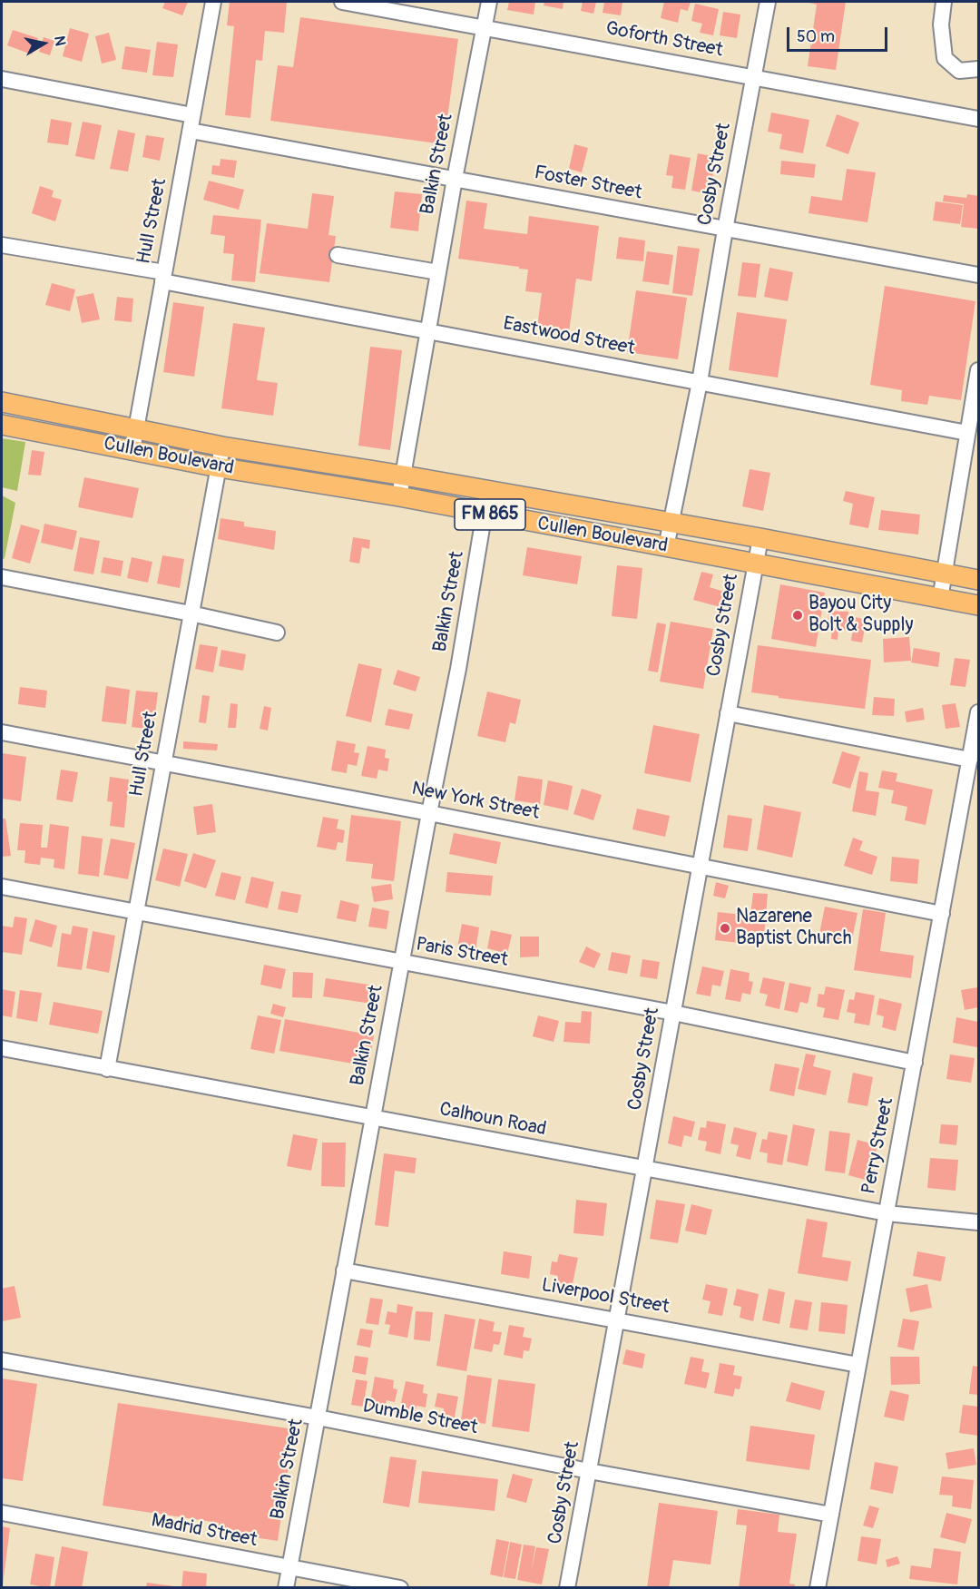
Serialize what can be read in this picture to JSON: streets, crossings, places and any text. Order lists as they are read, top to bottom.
{
  "streets": {
    "main road": ["Cullen Boulevard", "FM 865"],
    "street": [
      "Goforth Street",
      "Balkin Street",
      "Cosby Street",
      "Foster Street",
      "Hull Street",
      "Eastwood Street",
      "New York Street",
      "Paris Street",
      "Calhoun Road",
      "Perry Street",
      "Liverpool Street",
      "Dumble Street",
      "Madrid Street"
    ]
  },
  "crossings": [
    ["Goforth Street", "Balkin Street"],
    ["Goforth Street", "Cosby Street"],
    ["Balkin Street", "Foster Street"],
    ["Balkin Street", "Eastwood Street"],
    ["Balkin Street", "Cullen Boulevard"],
    ["Balkin Street", "New York Street"],
    ["Balkin Street", "Paris Street"],
    ["Balkin Street", "Calhoun Road"],
    ["Balkin Street", "Liverpool Street"],
    ["Balkin Street", "Dumble Street"],
    ["Balkin Street", "Madrid Street"],
    ["Cosby Street", "Foster Street"],
    ["Cosby Street", "Eastwood Street"],
    ["Cosby Street", "Cullen Boulevard"],
    ["Cosby Street", "New York Street"],
    ["Cosby Street", "Paris Street"],
    ["Cosby Street", "Calhoun Road"],
    ["Cosby Street", "Liverpool Street"],
    ["Cosby Street", "Dumble Street"],
    ["Foster Street", "Hull Street"],
    ["Hull Street", "Eastwood Street"],
    ["Hull Street", "Cullen Boulevard"],
    ["Hull Street", "New York Street"],
    ["Hull Street", "Paris Street"],
    ["Hull Street", "Calhoun Road"],
    ["New York Street", "Perry Street"],
    ["Paris Street", "Perry Street"],
    ["Calhoun Road", "Perry Street"],
    ["Perry Street", "Liverpool Street"],
    ["Perry Street", "Dumble Street"]
  ],
  "places": ["Bayou City Bolt & Supply", "Nazarene Baptist Church"],
  "scale_bar": "50 m",
  "north": "right"
}
